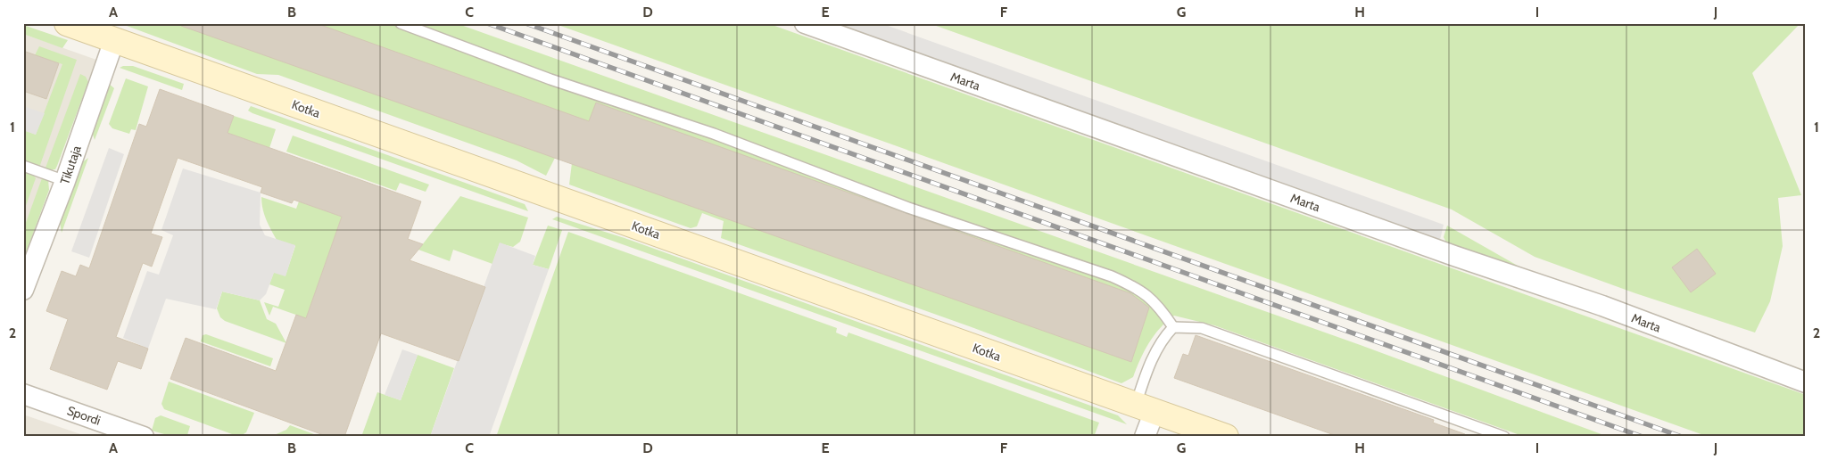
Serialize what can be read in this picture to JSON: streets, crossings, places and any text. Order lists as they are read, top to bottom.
{
  "streets": {
    "street": [
      "Marta",
      "Kotka",
      "Tikutaja",
      "Spordi"
    ]
  },
  "crossings": [
    ["Kotka", "Tikutaja"]
  ],
  "grid": {
    "columns": [
      "A",
      "B",
      "C",
      "D",
      "E",
      "F",
      "G",
      "H",
      "I",
      "J"
    ],
    "rows": ["1", "2"]
  }
}
